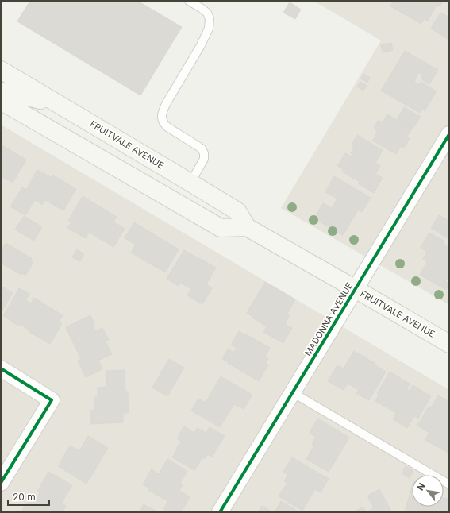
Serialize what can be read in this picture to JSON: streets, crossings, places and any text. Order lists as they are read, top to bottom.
{
  "streets": {
    "main road": ["FRUITVALE AVENUE"],
    "street": ["MADONNA AVENUE"]
  },
  "crossings": [
    ["FRUITVALE AVENUE", "MADONNA AVENUE"]
  ],
  "scale_bar": "20 m",
  "north": "top left"
}
